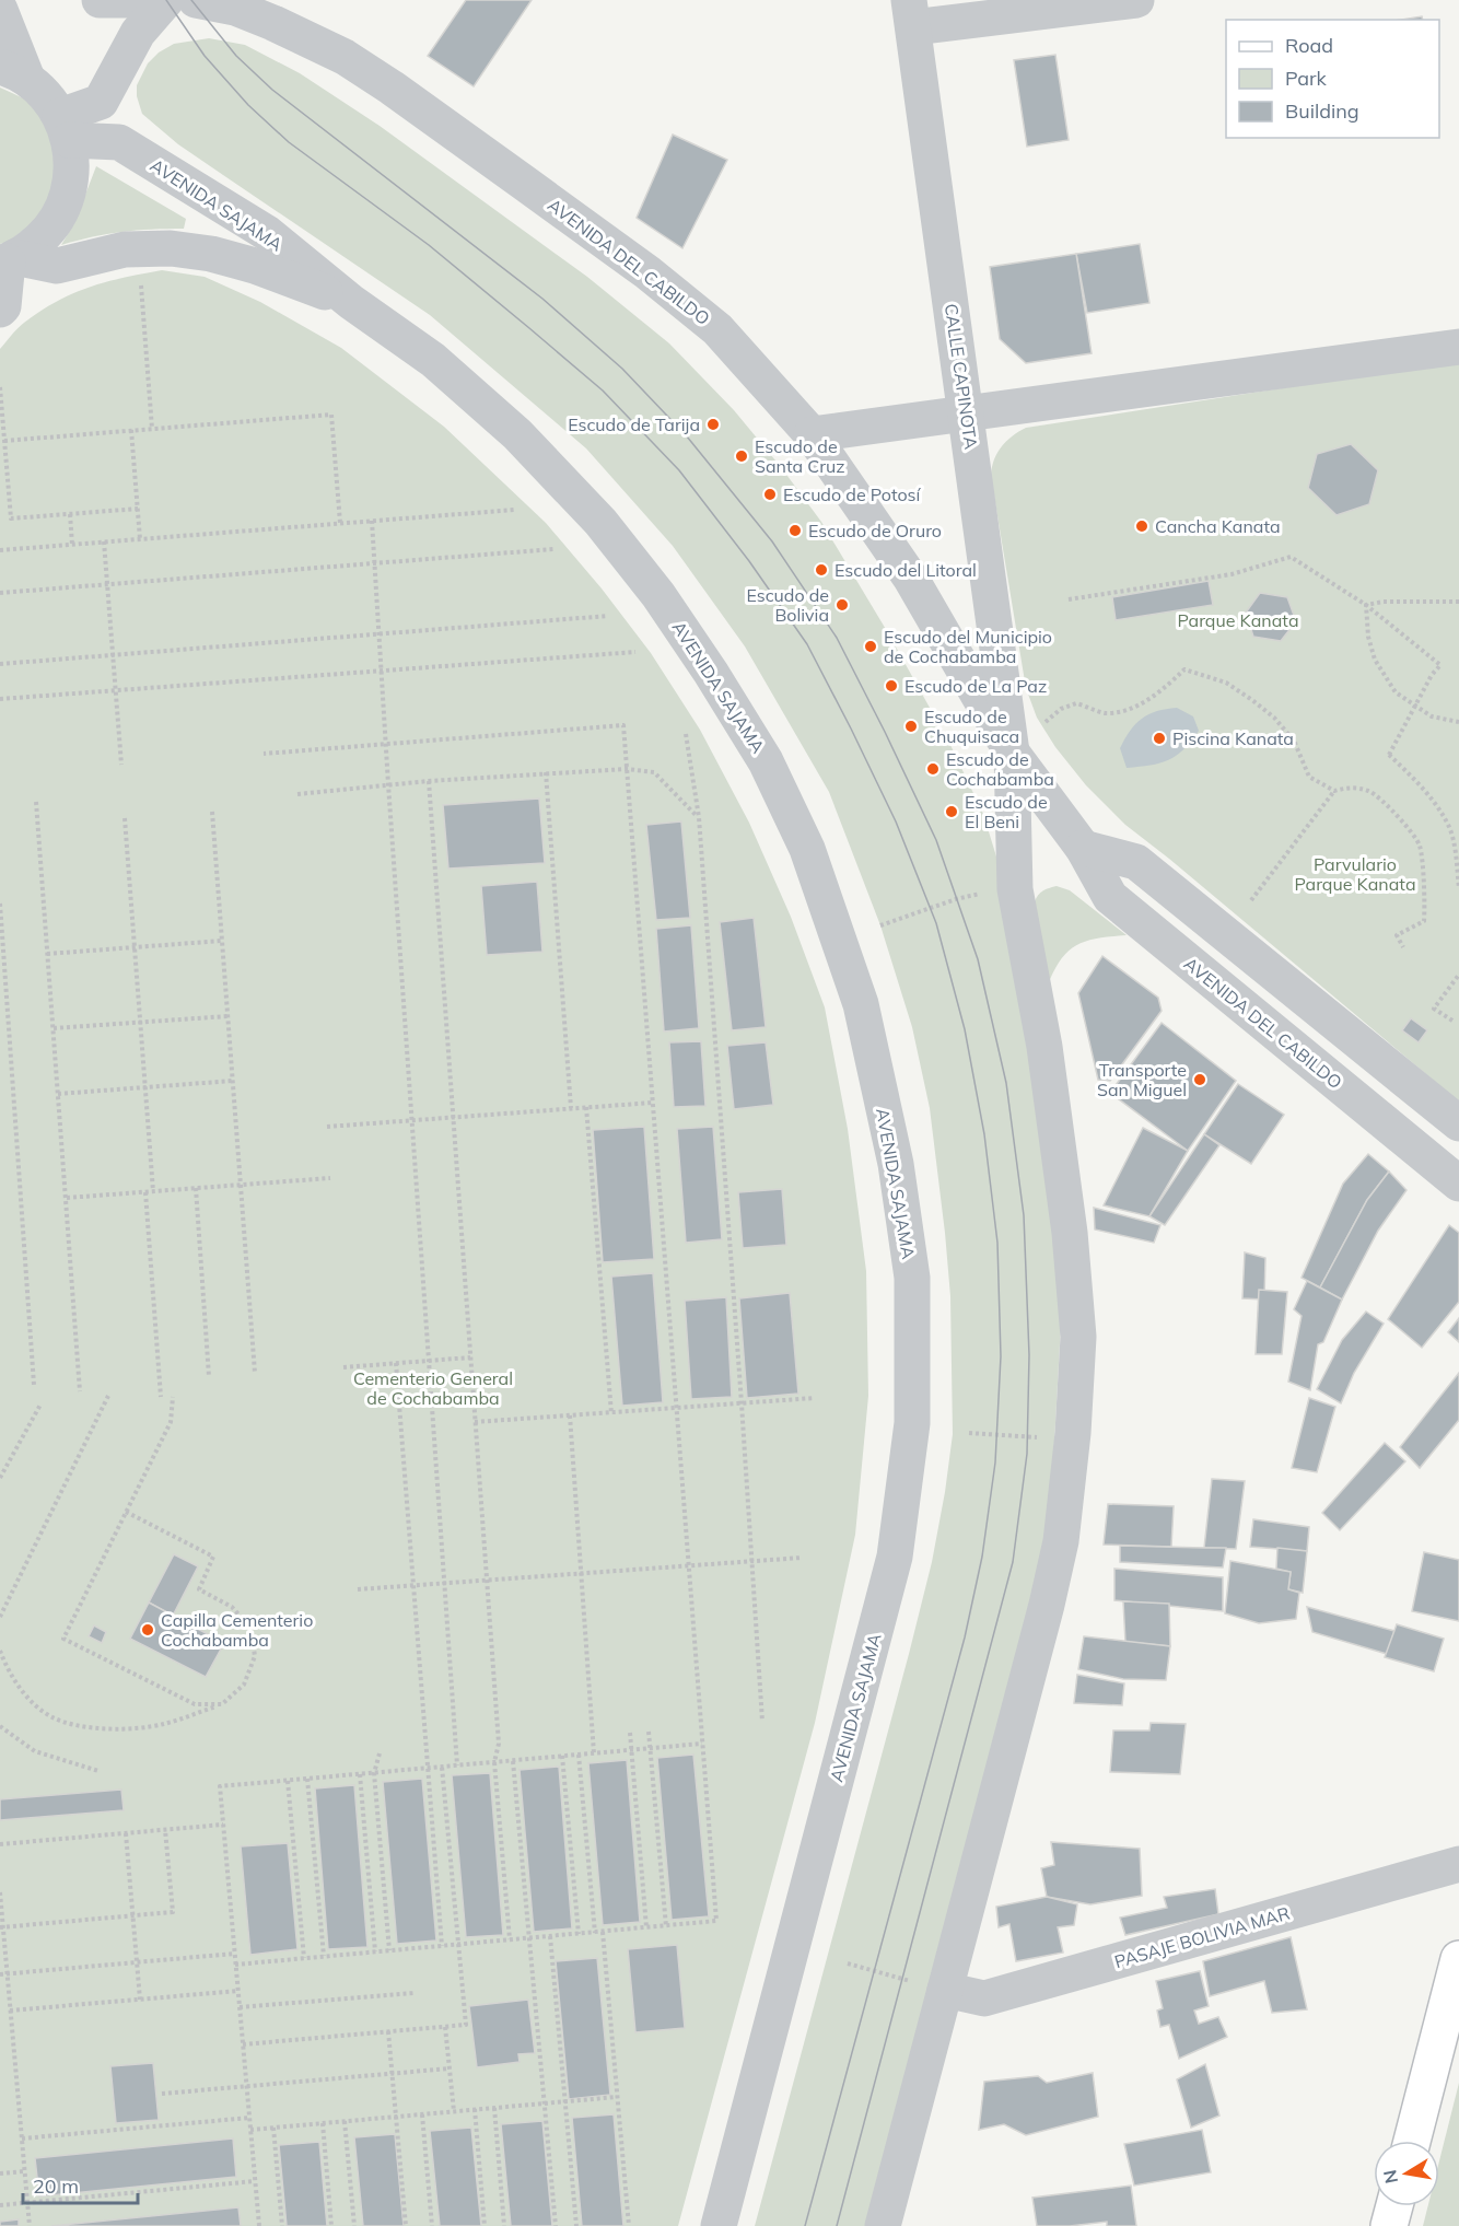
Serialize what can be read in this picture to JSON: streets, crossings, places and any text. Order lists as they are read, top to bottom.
{
  "streets": {
    "street": [
      "AVENIDA SAJAMA",
      "AVENIDA DEL CABILDO",
      "CALLE CAPINOTA",
      "PASAJE BOLIVIA MAR"
    ]
  },
  "crossings": [
    ["AVENIDA DEL CABILDO", "CALLE CAPINOTA"]
  ],
  "parks": ["Parque Kanata", "Parvulario Parque Kanata", "Cementerio General de Cochabamba"],
  "places": [
    "Escudo de Tarija",
    "Escudo de Santa Cruz",
    "Escudo de Potosí",
    "Cancha Kanata",
    "Escudo de Oruro",
    "Escudo del Litoral",
    "Escudo de Bolivia",
    "Escudo del Municipio de Cochabamba",
    "Escudo de La Paz",
    "Escudo de Chuquisaca",
    "Piscina Kanata",
    "Escudo de Cochabamba",
    "Escudo de El Beni",
    "Transporte San Miguel",
    "Capilla Cementerio Cochabamba"
  ],
  "legend": ["Road", "Park", "Building"],
  "scale_bar": "20 m",
  "north": "left"
}
